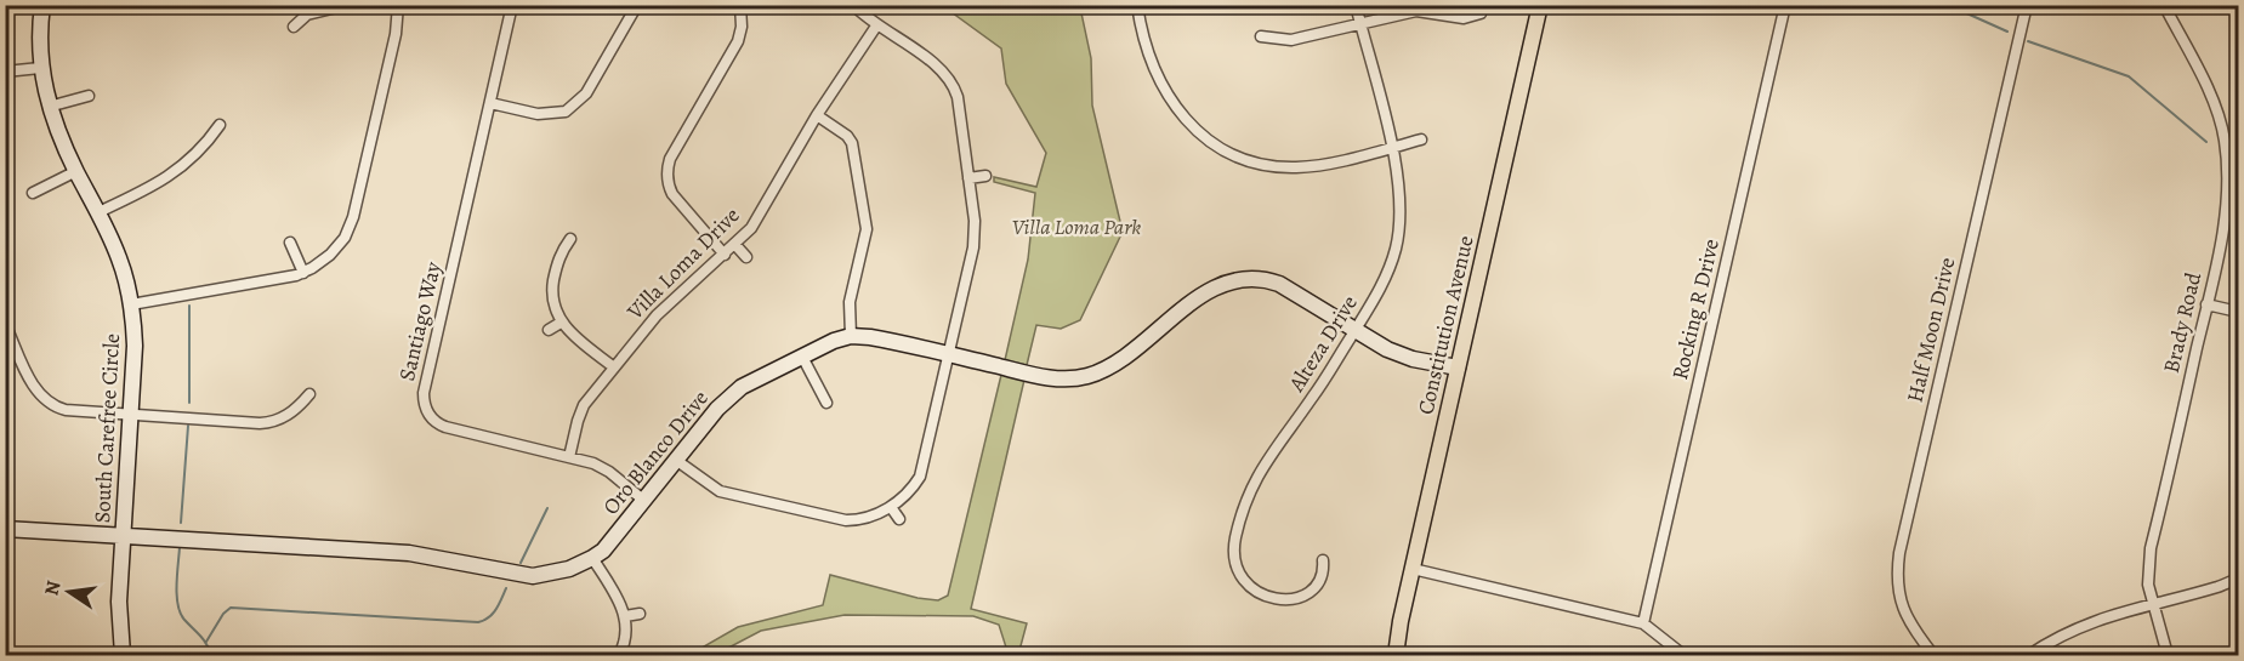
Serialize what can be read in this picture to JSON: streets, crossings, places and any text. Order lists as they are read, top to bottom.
{
  "streets": {
    "main road": ["Constitution Avenue"],
    "street": [
      "Villa Loma Drive",
      "Rocking R Drive",
      "Santiago Way",
      "Brady Road",
      "Half Moon Drive",
      "Alteza Drive",
      "South Carefree Circle",
      "Oro Blanco Drive"
    ]
  },
  "crossings": [
    ["Villa Loma Drive", "Santiago Way"],
    ["Santiago Way", "Oro Blanco Drive"],
    ["Constitution Avenue", "Oro Blanco Drive"],
    ["Alteza Drive", "Oro Blanco Drive"],
    ["South Carefree Circle", "Oro Blanco Drive"]
  ],
  "parks": ["Villa Loma Park"],
  "north": "left"
}
